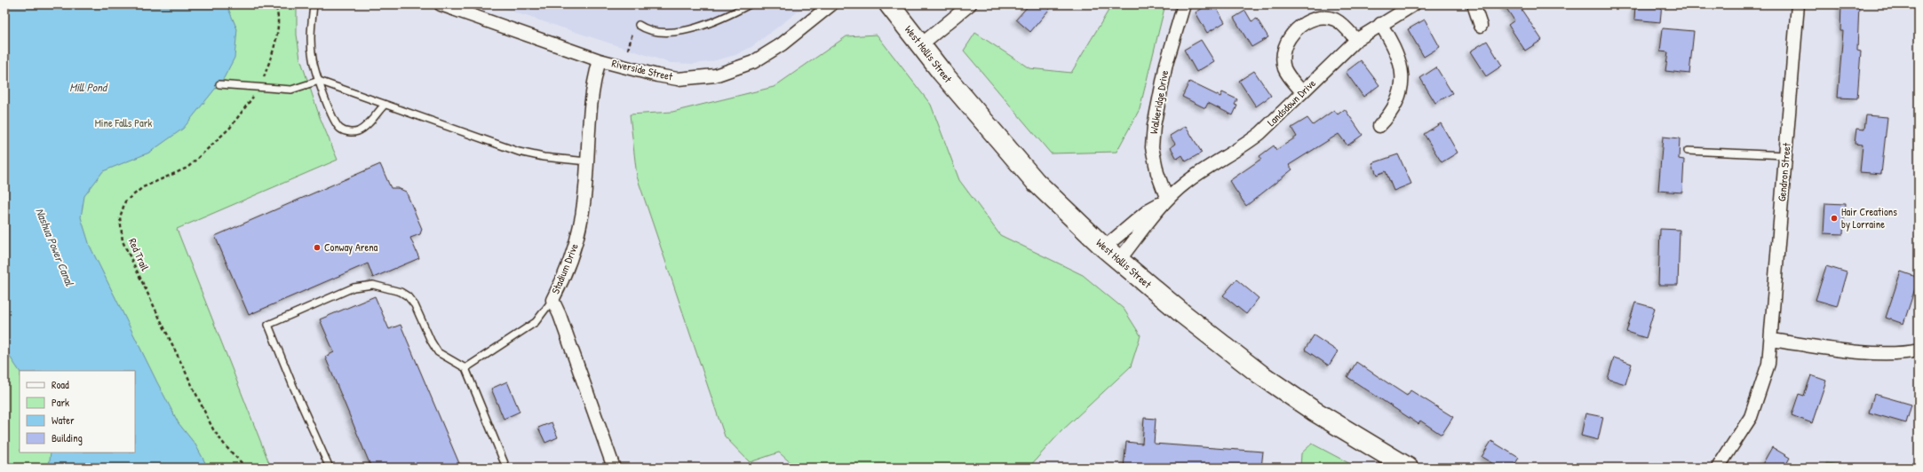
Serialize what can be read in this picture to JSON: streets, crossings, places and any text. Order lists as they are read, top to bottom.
{
  "streets": {
    "main road": ["West Hollis Street"],
    "street": [
      "Riverside Street",
      "Walkeridge Drive",
      "Landsdown Drive",
      "Gendron Street",
      "Stadium Drive"
    ],
    "path": ["Red Trail"]
  },
  "crossings": [
    ["West Hollis Street", "Landsdown Drive"],
    ["Riverside Street", "Stadium Drive"],
    ["Walkeridge Drive", "Landsdown Drive"]
  ],
  "water": ["Mill Pond", "Nashua Power Canal"],
  "parks": ["Mine Falls Park"],
  "places": ["Hair Creations by Lorraine", "Conway Arena"],
  "legend": [
    "Road",
    "Park",
    "Water",
    "Building"
  ]
}
